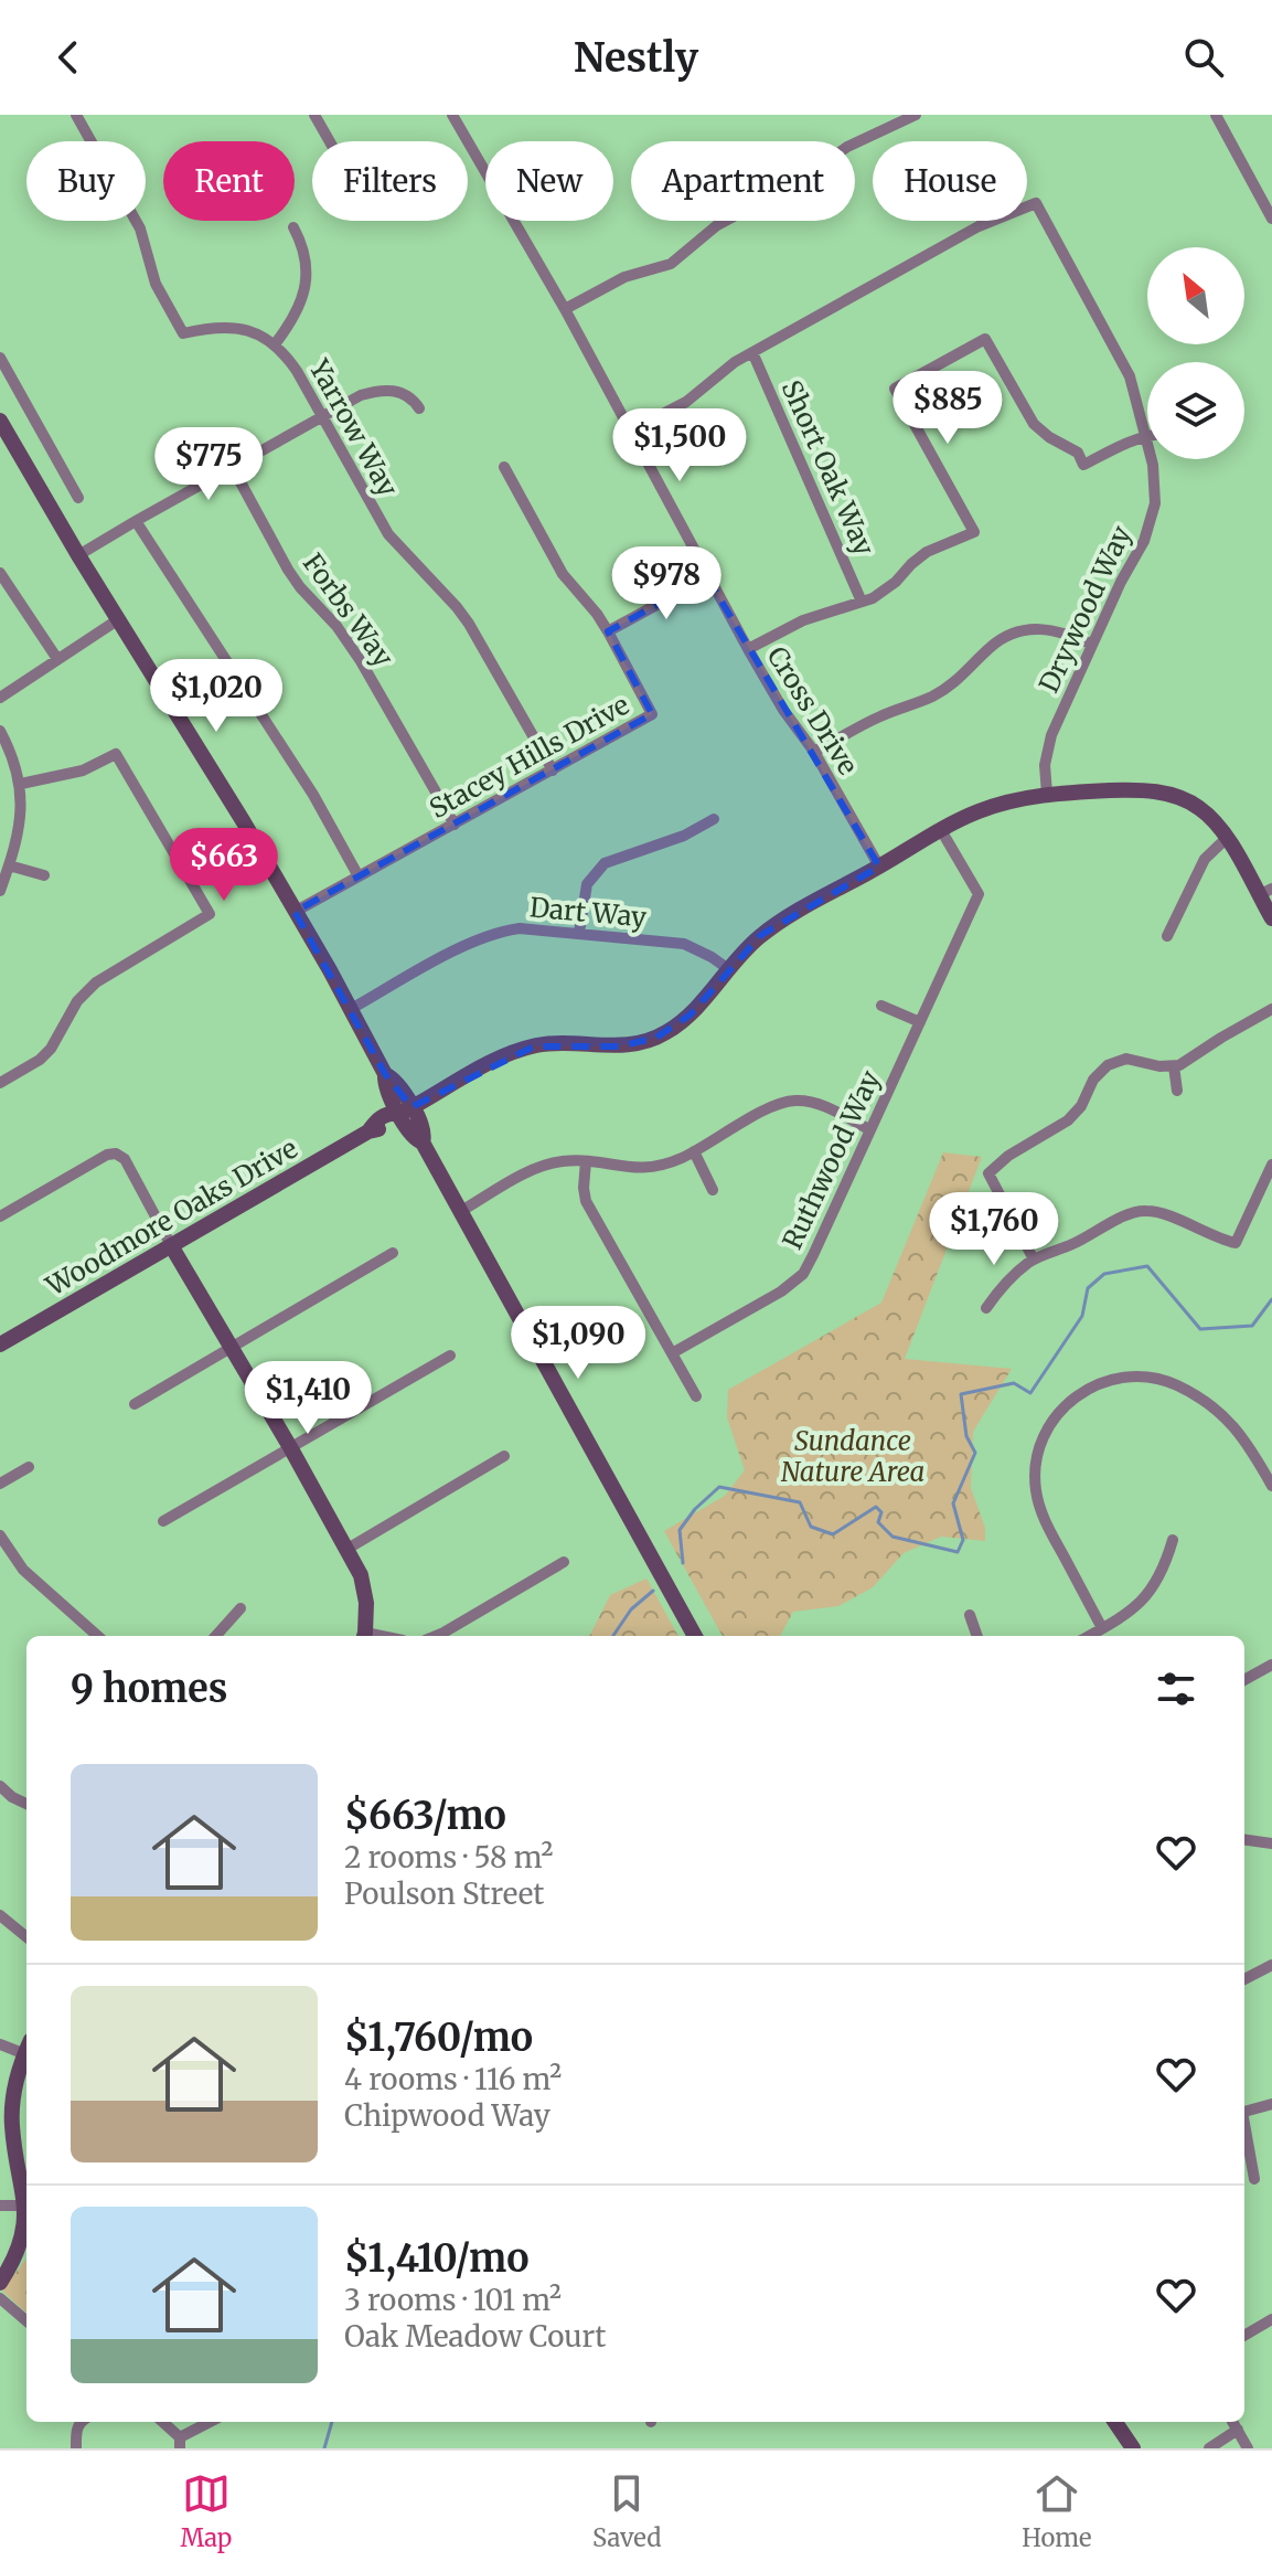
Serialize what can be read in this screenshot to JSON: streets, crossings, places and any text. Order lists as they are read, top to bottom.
{
  "streets": {
    "street": [
      "Yarrow Way",
      "Short Oak Way",
      "Drywood Way",
      "Forbs Way",
      "Cross Drive",
      "Stacey Hills Drive",
      "Dart Way",
      "Ruthwood Way",
      "Woodmore Oaks Drive"
    ]
  },
  "crossings": [
    ["Yarrow Way", "Stacey Hills Drive"],
    ["Short Oak Way", "Drywood Way"],
    ["Drywood Way", "Woodmore Oaks Drive"],
    ["Forbs Way", "Stacey Hills Drive"],
    ["Cross Drive", "Woodmore Oaks Drive"],
    ["Dart Way", "Woodmore Oaks Drive"],
    ["Ruthwood Way", "Woodmore Oaks Drive"]
  ],
  "parks": ["Sundance Nature Area"],
  "north": "top left",
  "page": {
    "header": "Nestly",
    "chip": [
      "Buy",
      "Rent",
      "Filters",
      "New",
      "Apartment",
      "House"
    ],
    "price": [
      "$885",
      "$1,500",
      "$775",
      "$978",
      "$1,020",
      "$663",
      "$1,760",
      "$1,090",
      "$1,410"
    ],
    "heading": "9 homes",
    "list": [
      {
        "name": "$663/mo",
        "note": "2 rooms · 58 m² · Poulson Street"
      },
      {
        "name": "$1,760/mo",
        "note": "4 rooms · 116 m² · Chipwood Way"
      },
      {
        "name": "$1,410/mo",
        "note": "3 rooms · 101 m² · Oak Meadow Court"
      }
    ],
    "tabs": ["Map", "Saved", "Home"]
  }
}
